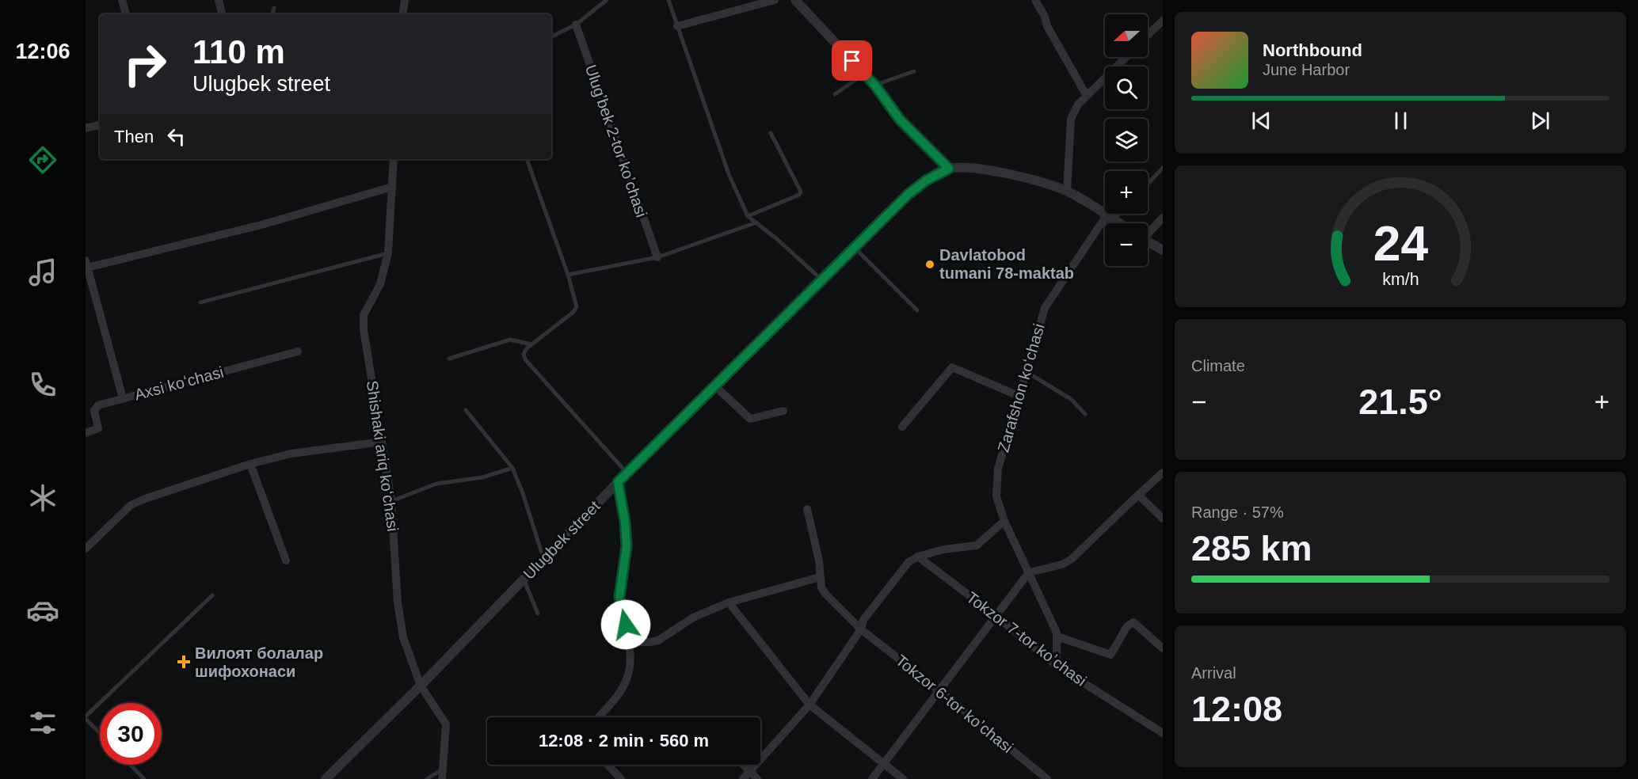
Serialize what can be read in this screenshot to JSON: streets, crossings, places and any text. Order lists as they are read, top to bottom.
{
  "streets": {
    "street": [
      "Ulugʼbek 2-tor koʼchasi",
      "Axsi koʻchasi",
      "Zarafshon koʻchasi",
      "Shishaki ariq koʻchasi",
      "Ulugbek street",
      "Tokzor 7-tor koʼchasi",
      "Tokzor 6-tor koʼchasi"
    ]
  },
  "crossings": [
    ["Shishaki ariq koʻchasi", "Ulugbek street"]
  ],
  "places": {
    "other": ["Davlatobod tumani 78-maktab"],
    "health": ["Вилоят болалар шифохонаси"]
  },
  "north": "left",
  "page": {
    "tabs": "12:06",
    "map_buttons": ["+", "−"],
    "turn": ["110 m", "Ulugbek street"],
    "song": ["Northbound", "June Harbor"],
    "then": "Then",
    "tile": [
      "Climate",
      ["Range · 57%", "285 km"],
      ["Arrival", "12:08"]
    ],
    "heat": ["−", "21.5°", "+"],
    "limit": "30",
    "trip": "12:08 · 2 min · 560 m",
    "gauge": ["24", "km/h"]
  }
}
